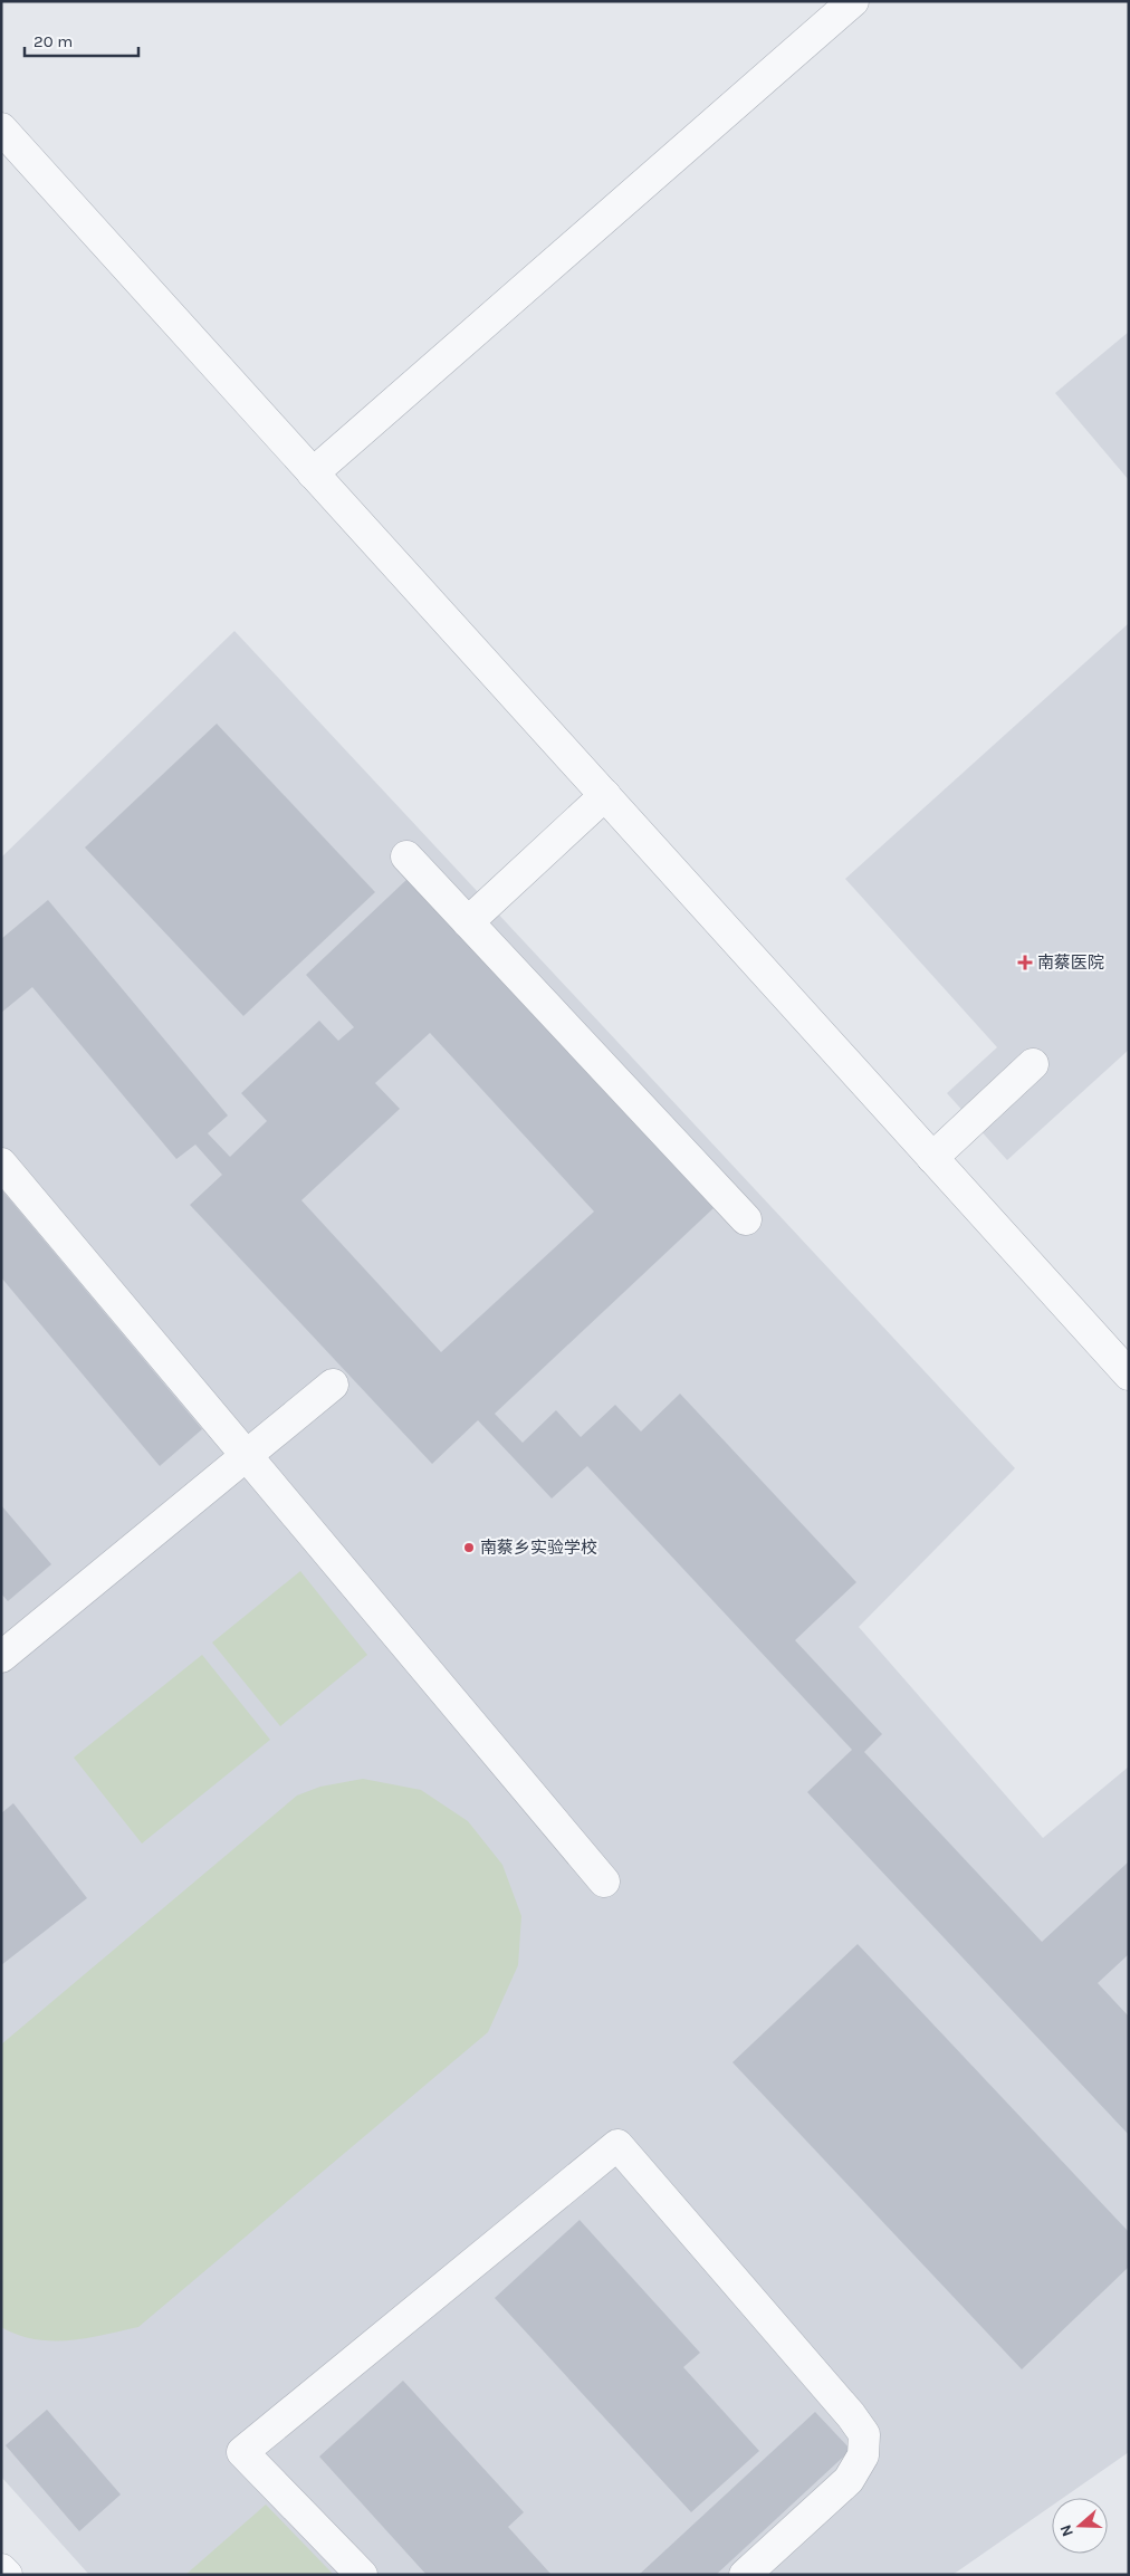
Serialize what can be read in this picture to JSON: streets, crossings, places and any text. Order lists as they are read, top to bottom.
{
  "places": {
    "health": ["南蔡医院"],
    "other": ["南蔡乡实验学校"]
  },
  "scale_bar": "20 m",
  "north": "left"
}
